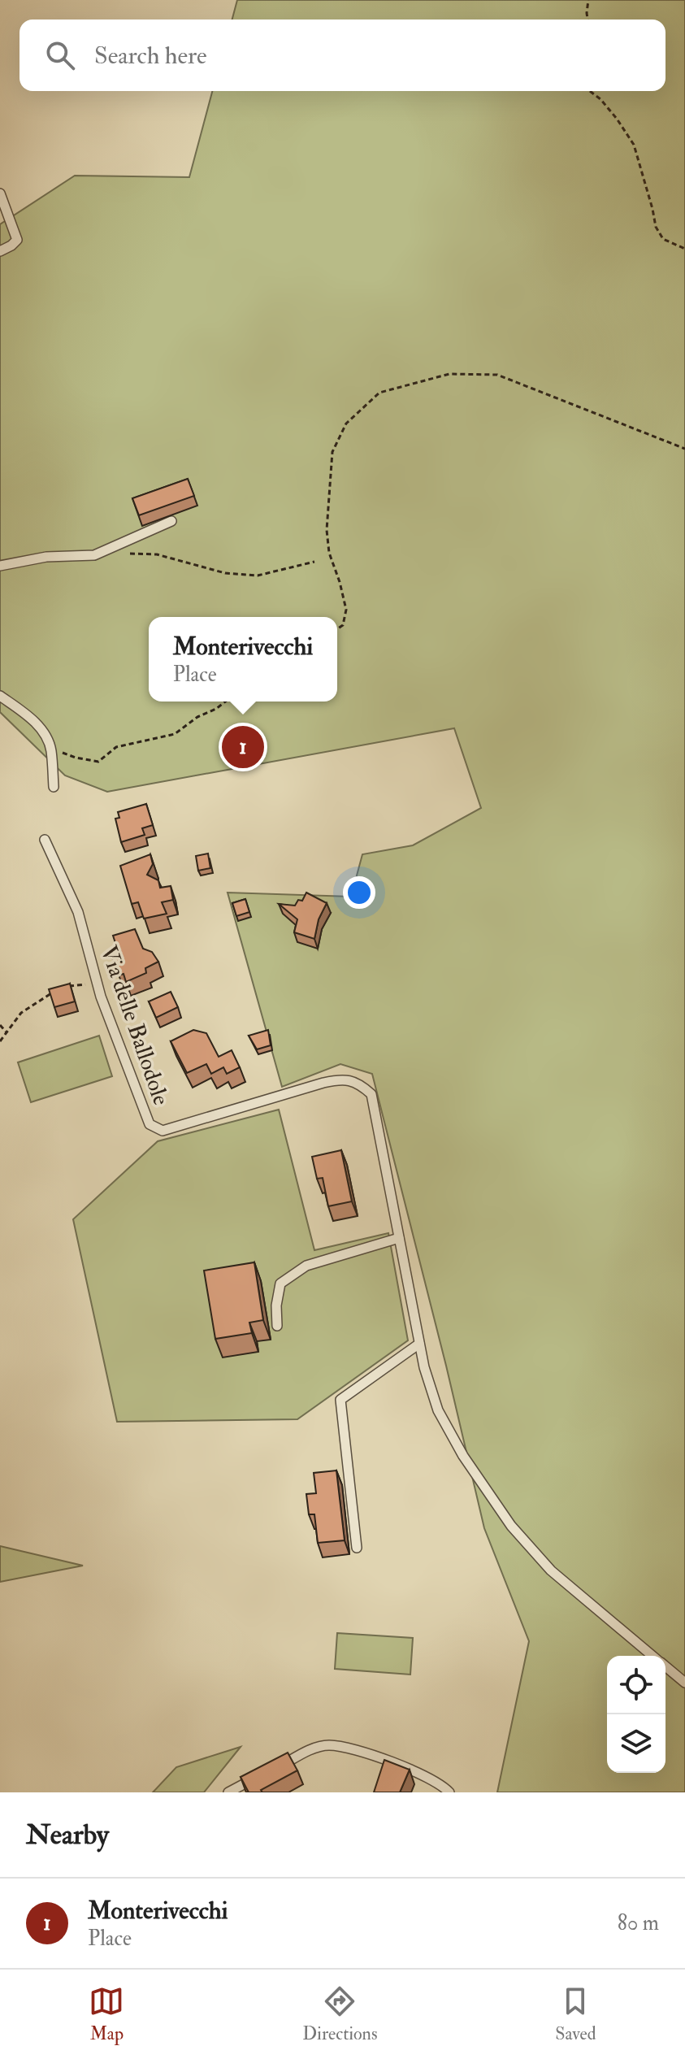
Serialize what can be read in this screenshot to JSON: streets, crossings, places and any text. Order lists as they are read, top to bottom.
{
  "streets": {
    "lane": ["Via delle Ballodole"]
  },
  "page": {
    "search": "Search here",
    "popup": ["Monterivecchi", "Place"],
    "pins": "1",
    "heading": "Nearby",
    "list": [
      {
        "mark": "1",
        "name": "Monterivecchi",
        "note": "Place",
        "value": "80 m"
      }
    ],
    "nav": ["Map", "Directions", "Saved"]
  }
}
